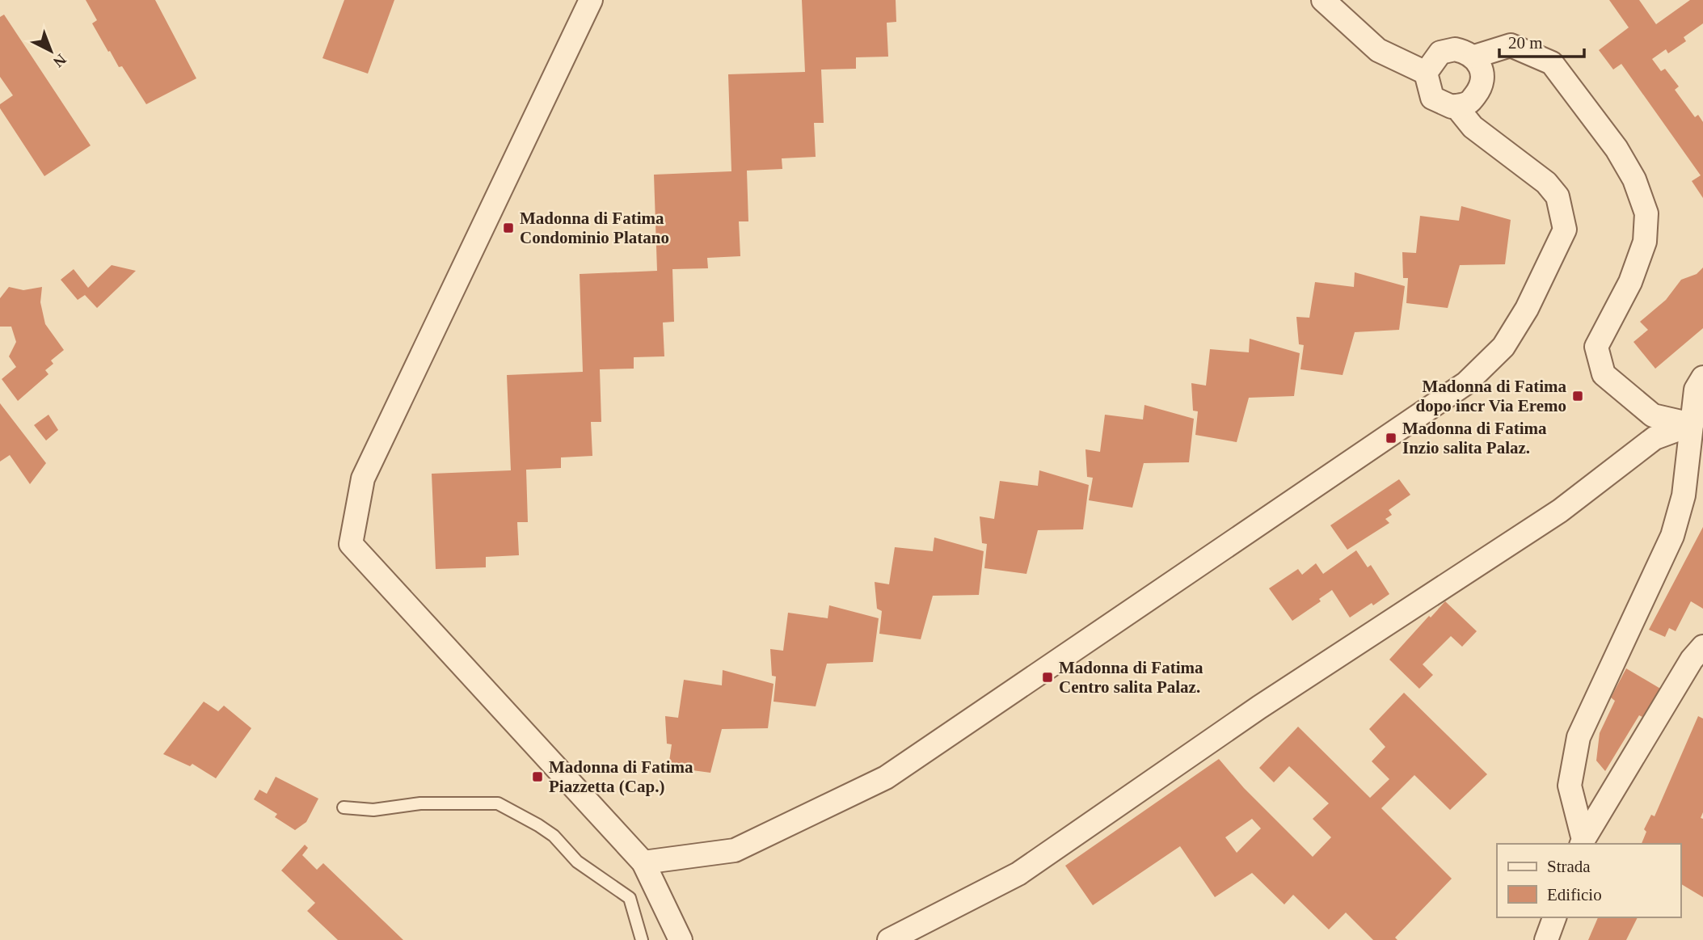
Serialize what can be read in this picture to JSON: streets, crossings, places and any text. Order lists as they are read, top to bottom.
{
  "places": {
    "transit": [
      "Madonna di Fatima Condominio Platano",
      "Madonna di Fatima dopo incr Via Eremo",
      "Madonna di Fatima Inzio salita Palaz.",
      "Madonna di Fatima Centro salita Palaz.",
      "Madonna di Fatima Piazzetta (Cap.)"
    ]
  },
  "legend": ["Strada", "Edificio"],
  "scale_bar": "20 m",
  "north": "bottom right"
}
